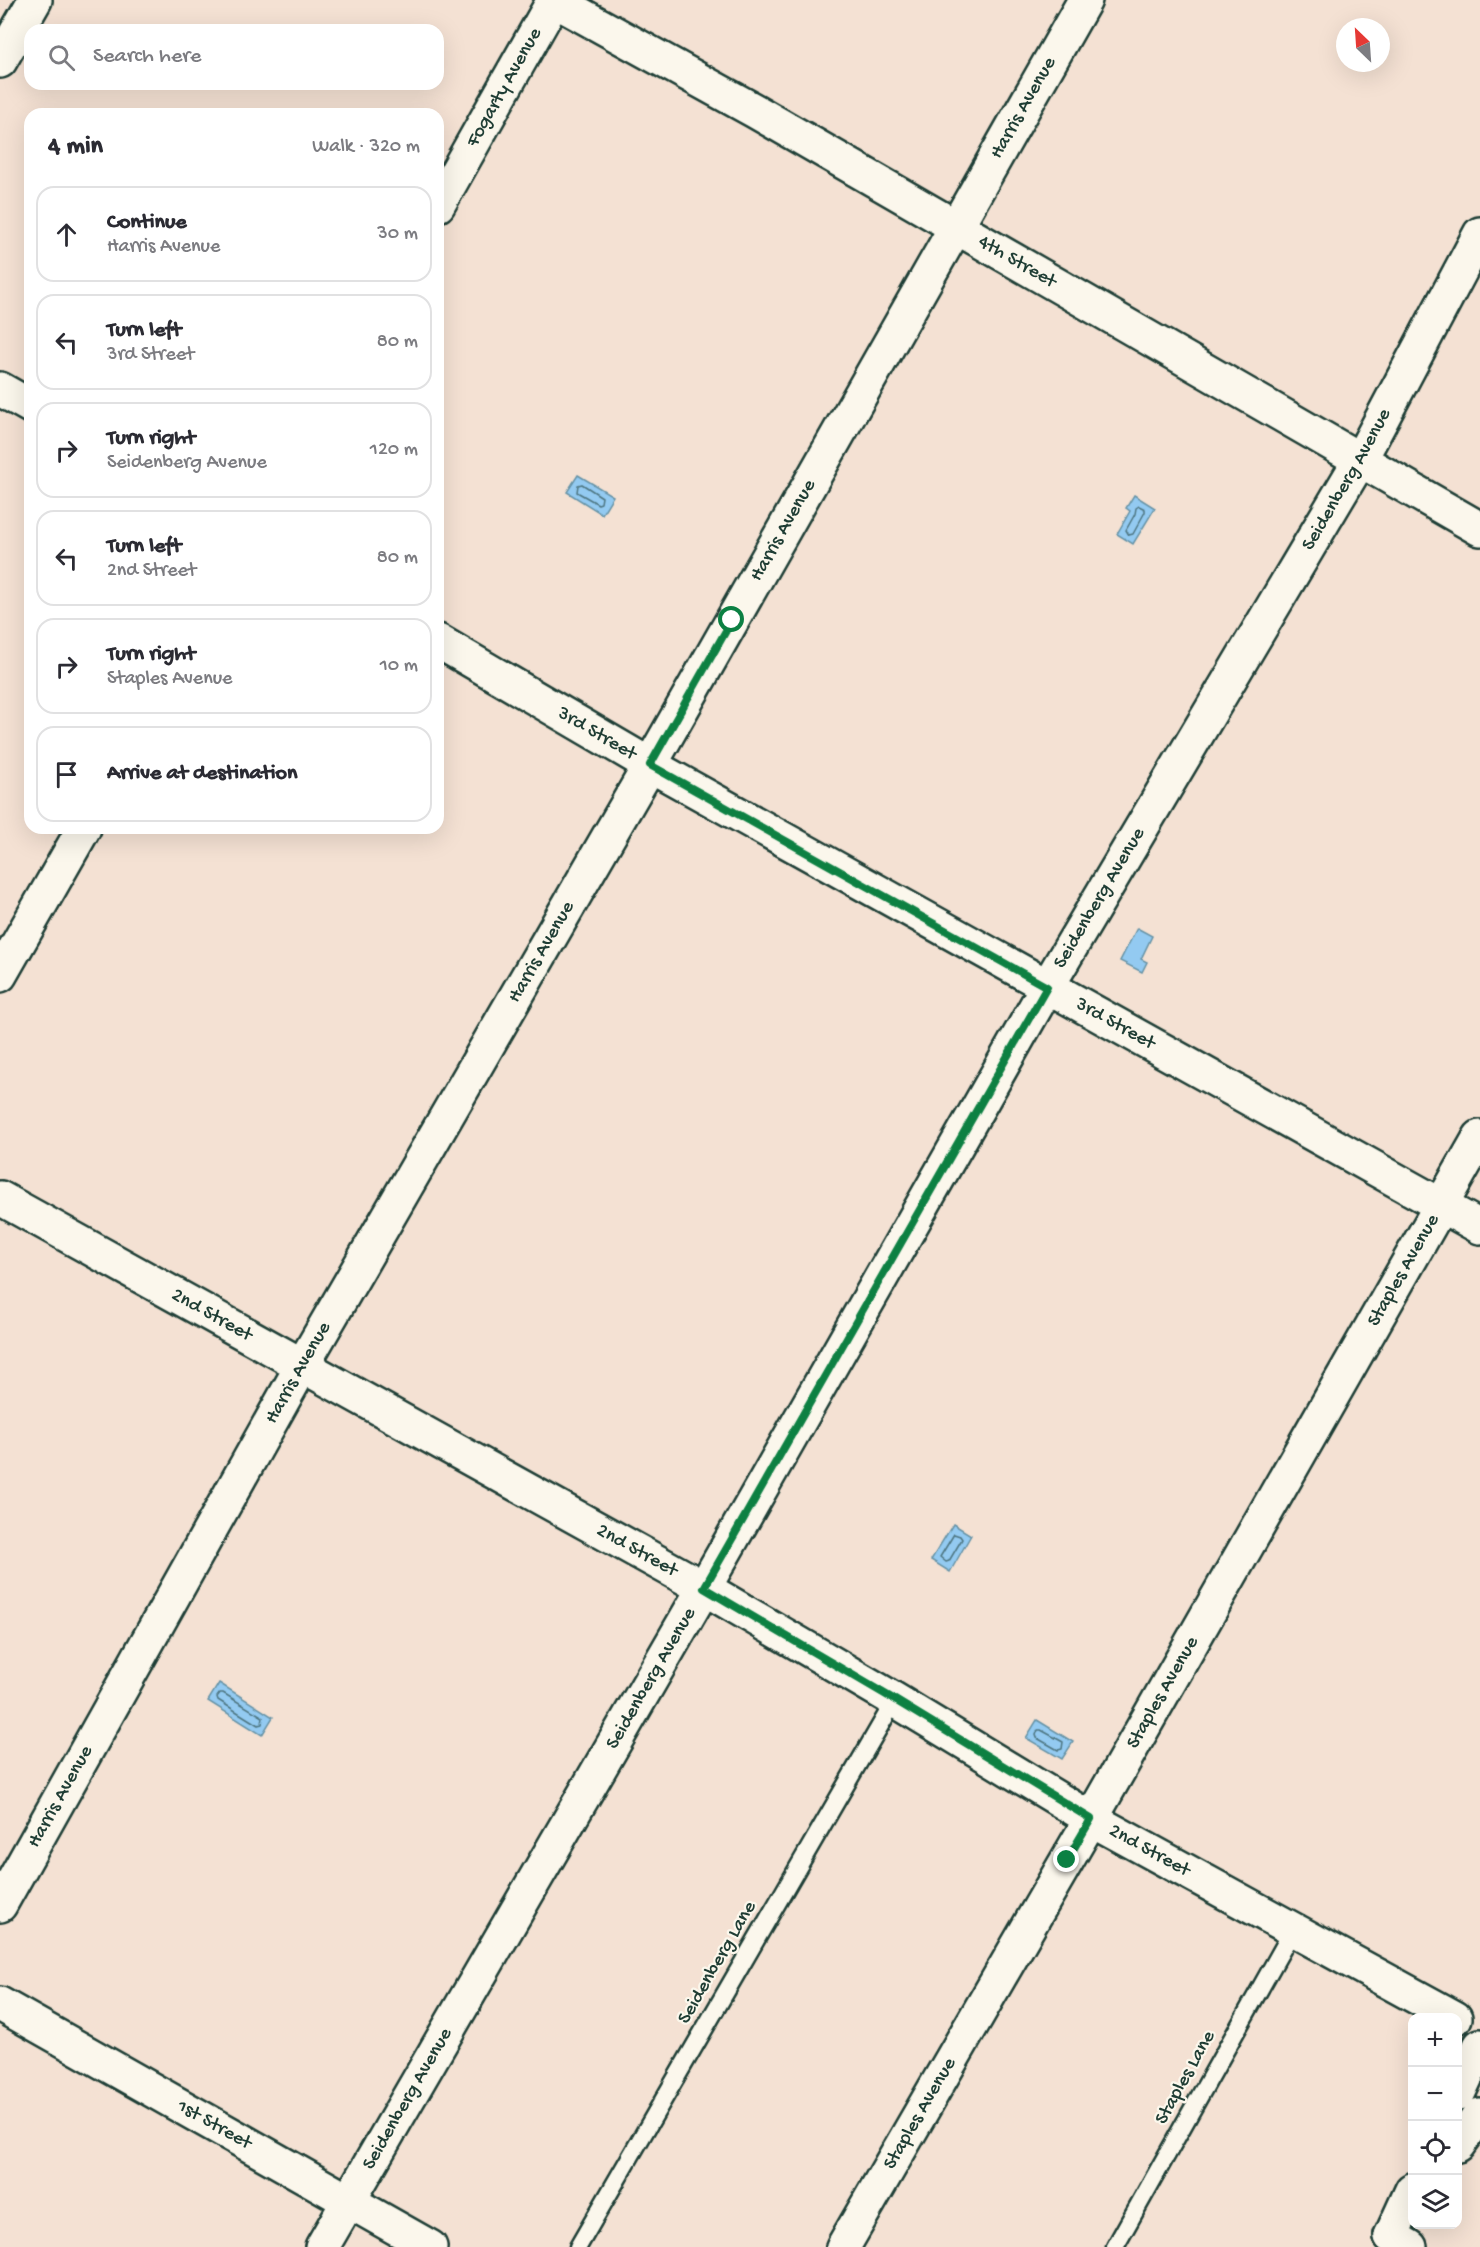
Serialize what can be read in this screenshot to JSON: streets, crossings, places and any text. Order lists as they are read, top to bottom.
{
  "streets": {
    "street": [
      "Fogarty Avenue",
      "Harris Avenue",
      "4th Street",
      "Seidenberg Avenue",
      "3rd Street",
      "Staples Avenue",
      "2nd Street",
      "1st Street"
    ],
    "lane": ["Seidenberg Lane", "Staples Lane"]
  },
  "crossings": [
    ["Fogarty Avenue", "4th Street"],
    ["Harris Avenue", "4th Street"],
    ["Harris Avenue", "3rd Street"],
    ["Harris Avenue", "2nd Street"],
    ["4th Street", "Seidenberg Avenue"],
    ["Seidenberg Avenue", "3rd Street"],
    ["Seidenberg Avenue", "2nd Street"],
    ["Seidenberg Avenue", "1st Street"],
    ["3rd Street", "Staples Avenue"],
    ["Staples Avenue", "2nd Street"],
    ["2nd Street", "Seidenberg Lane"],
    ["2nd Street", "Staples Lane"]
  ],
  "north": "top left",
  "page": {
    "search": "Search here",
    "heading": ["4 min", "Walk · 320 m"],
    "list": [
      ["Continue", "Harris Avenue", "30 m"],
      ["Turn left", "3rd Street", "80 m"],
      ["Turn right", "Seidenberg Avenue", "120 m"],
      ["Turn left", "2nd Street", "80 m"],
      ["Turn right", "Staples Avenue", "10 m"],
      "Arrive at destination"
    ],
    "map_buttons": ["+", "−"]
  }
}
